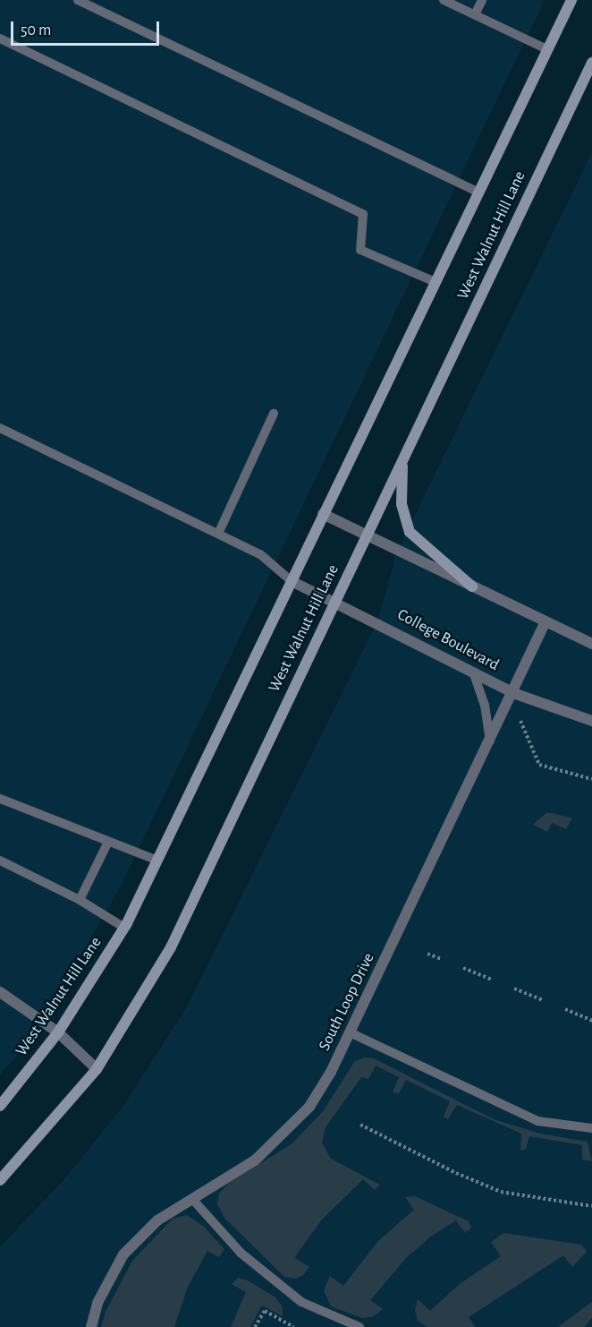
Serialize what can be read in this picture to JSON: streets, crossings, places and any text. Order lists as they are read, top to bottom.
{
  "streets": {
    "main road": ["West Walnut Hill Lane"],
    "street": ["College Boulevard", "South Loop Drive"]
  },
  "crossings": [
    ["West Walnut Hill Lane", "College Boulevard"],
    ["College Boulevard", "South Loop Drive"]
  ],
  "scale_bar": "50 m"
}
